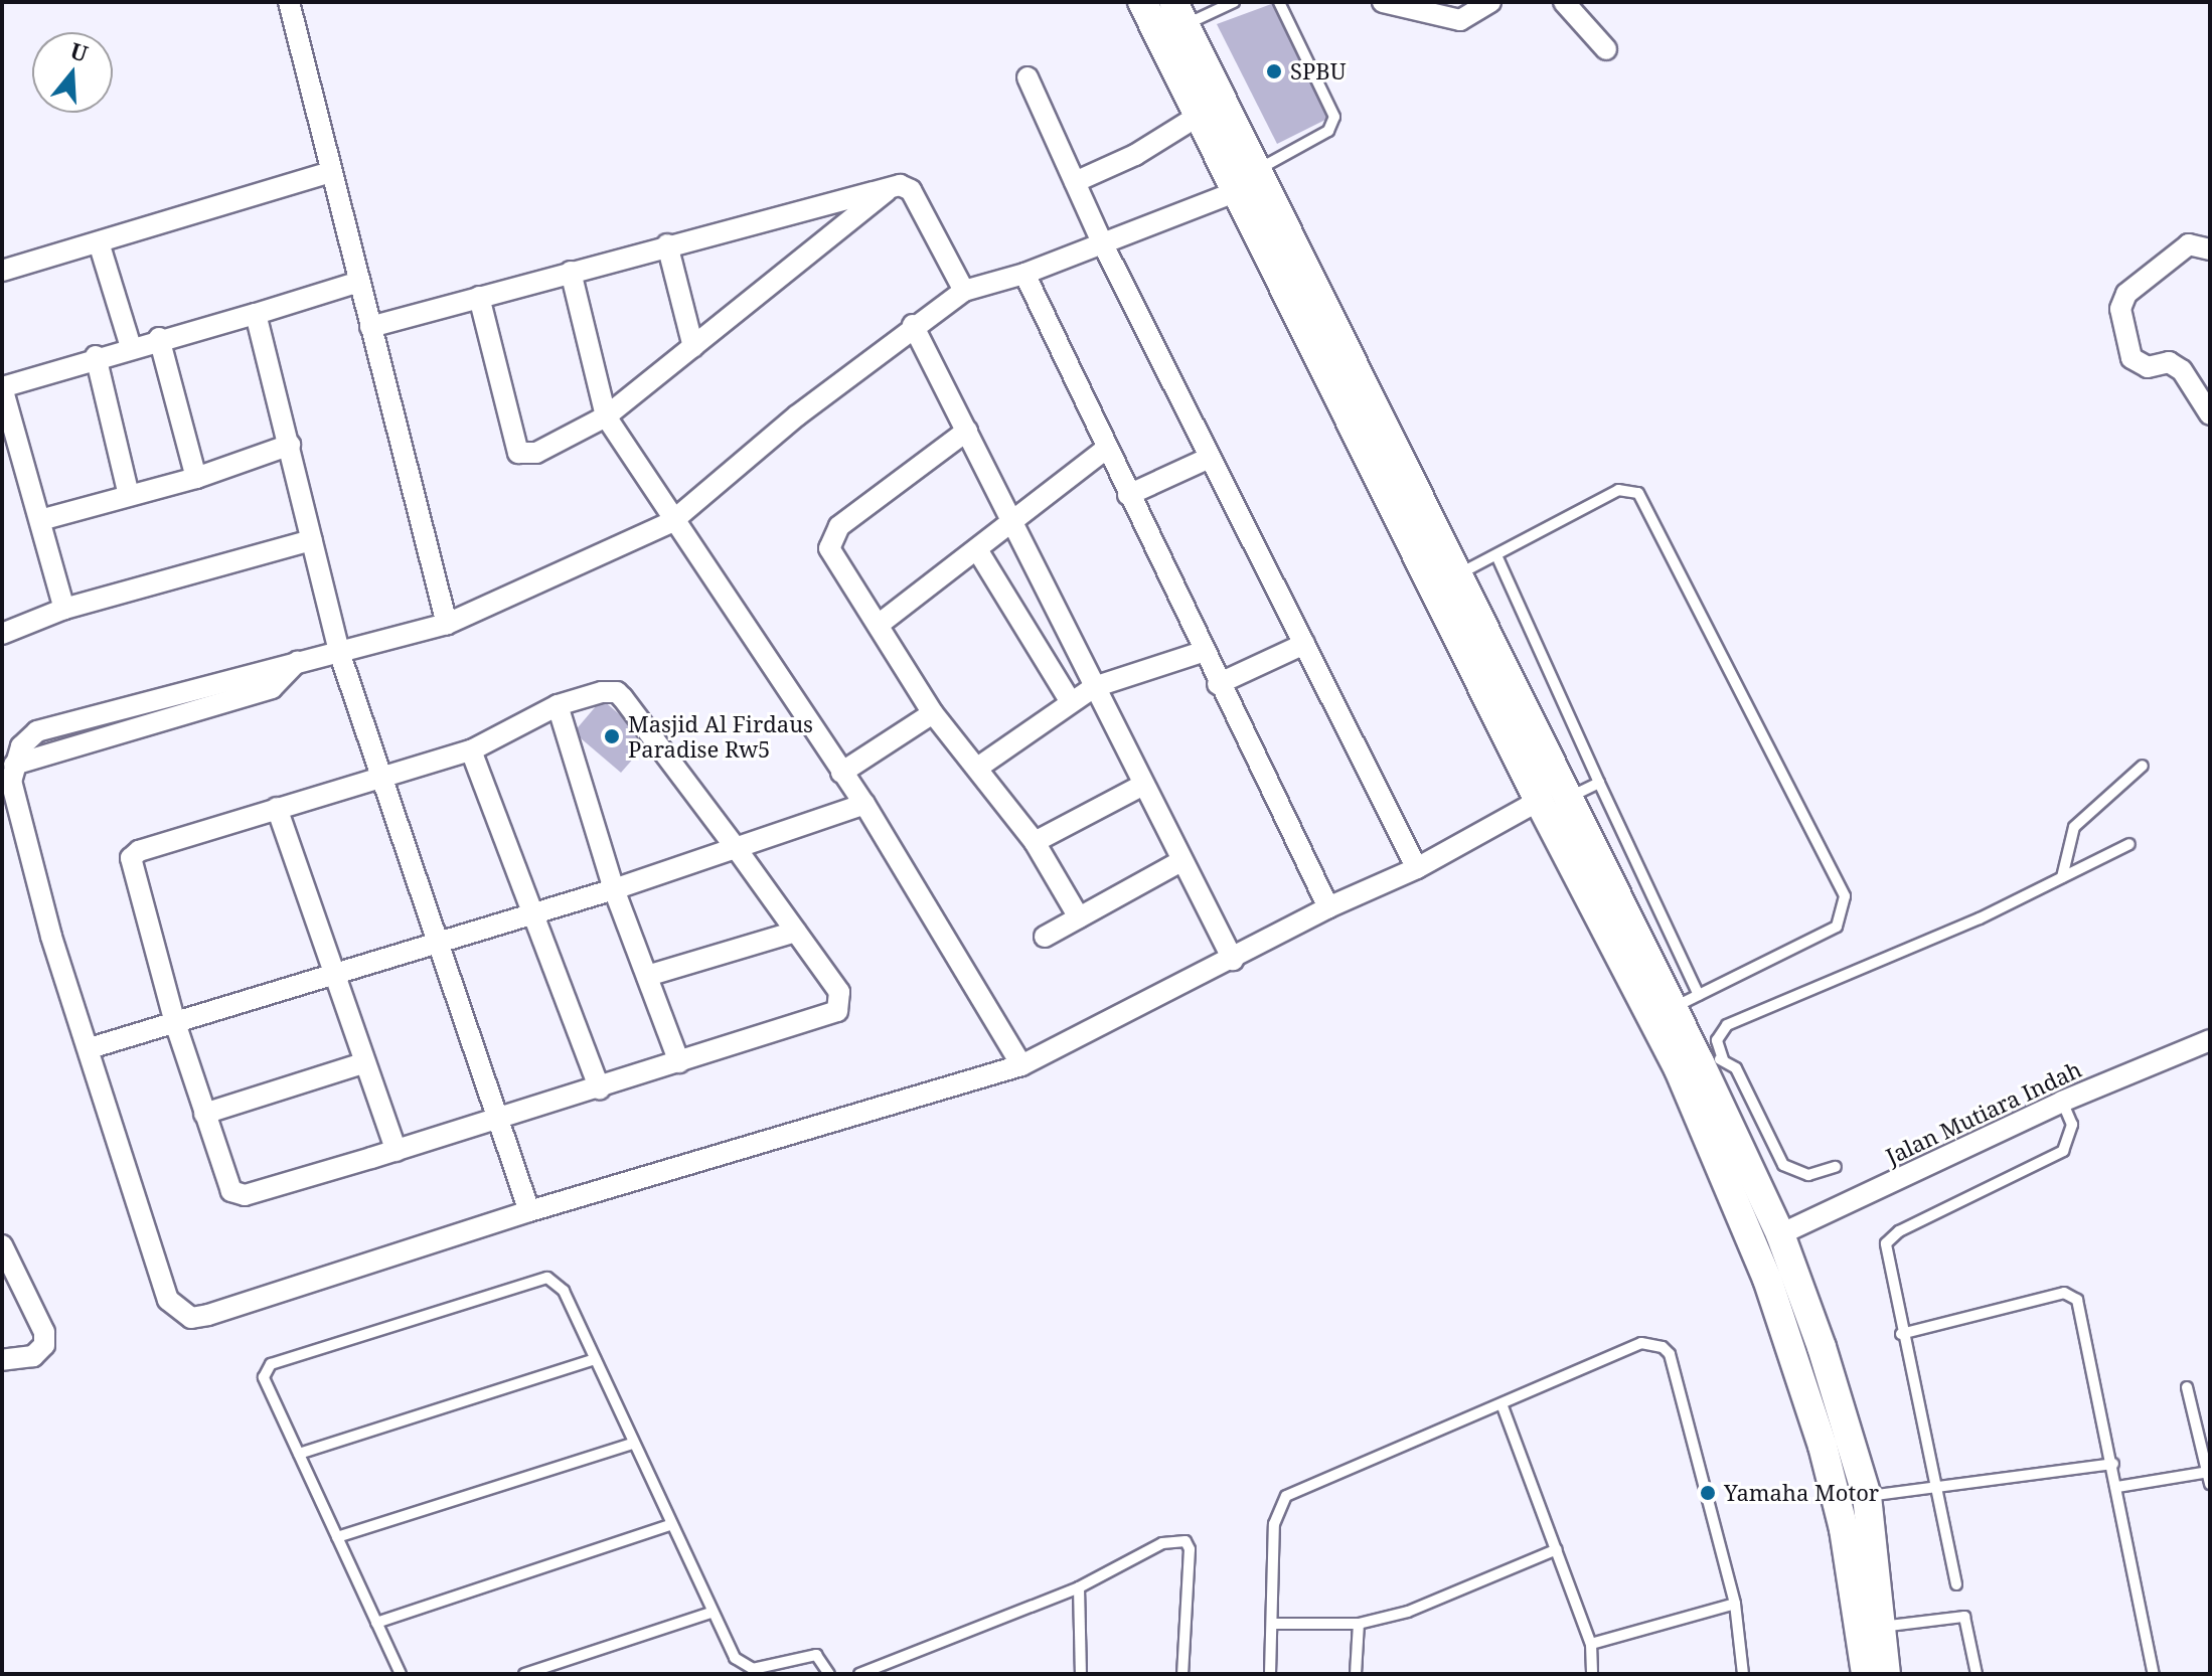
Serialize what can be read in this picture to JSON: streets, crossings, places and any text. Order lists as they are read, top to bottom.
{
  "streets": {
    "street": ["Jalan Mutiara Indah"]
  },
  "places": ["SPBU", "Masjid Al Firdaus Paradise Rw5", "Yamaha Motor"],
  "north": "top"
}
